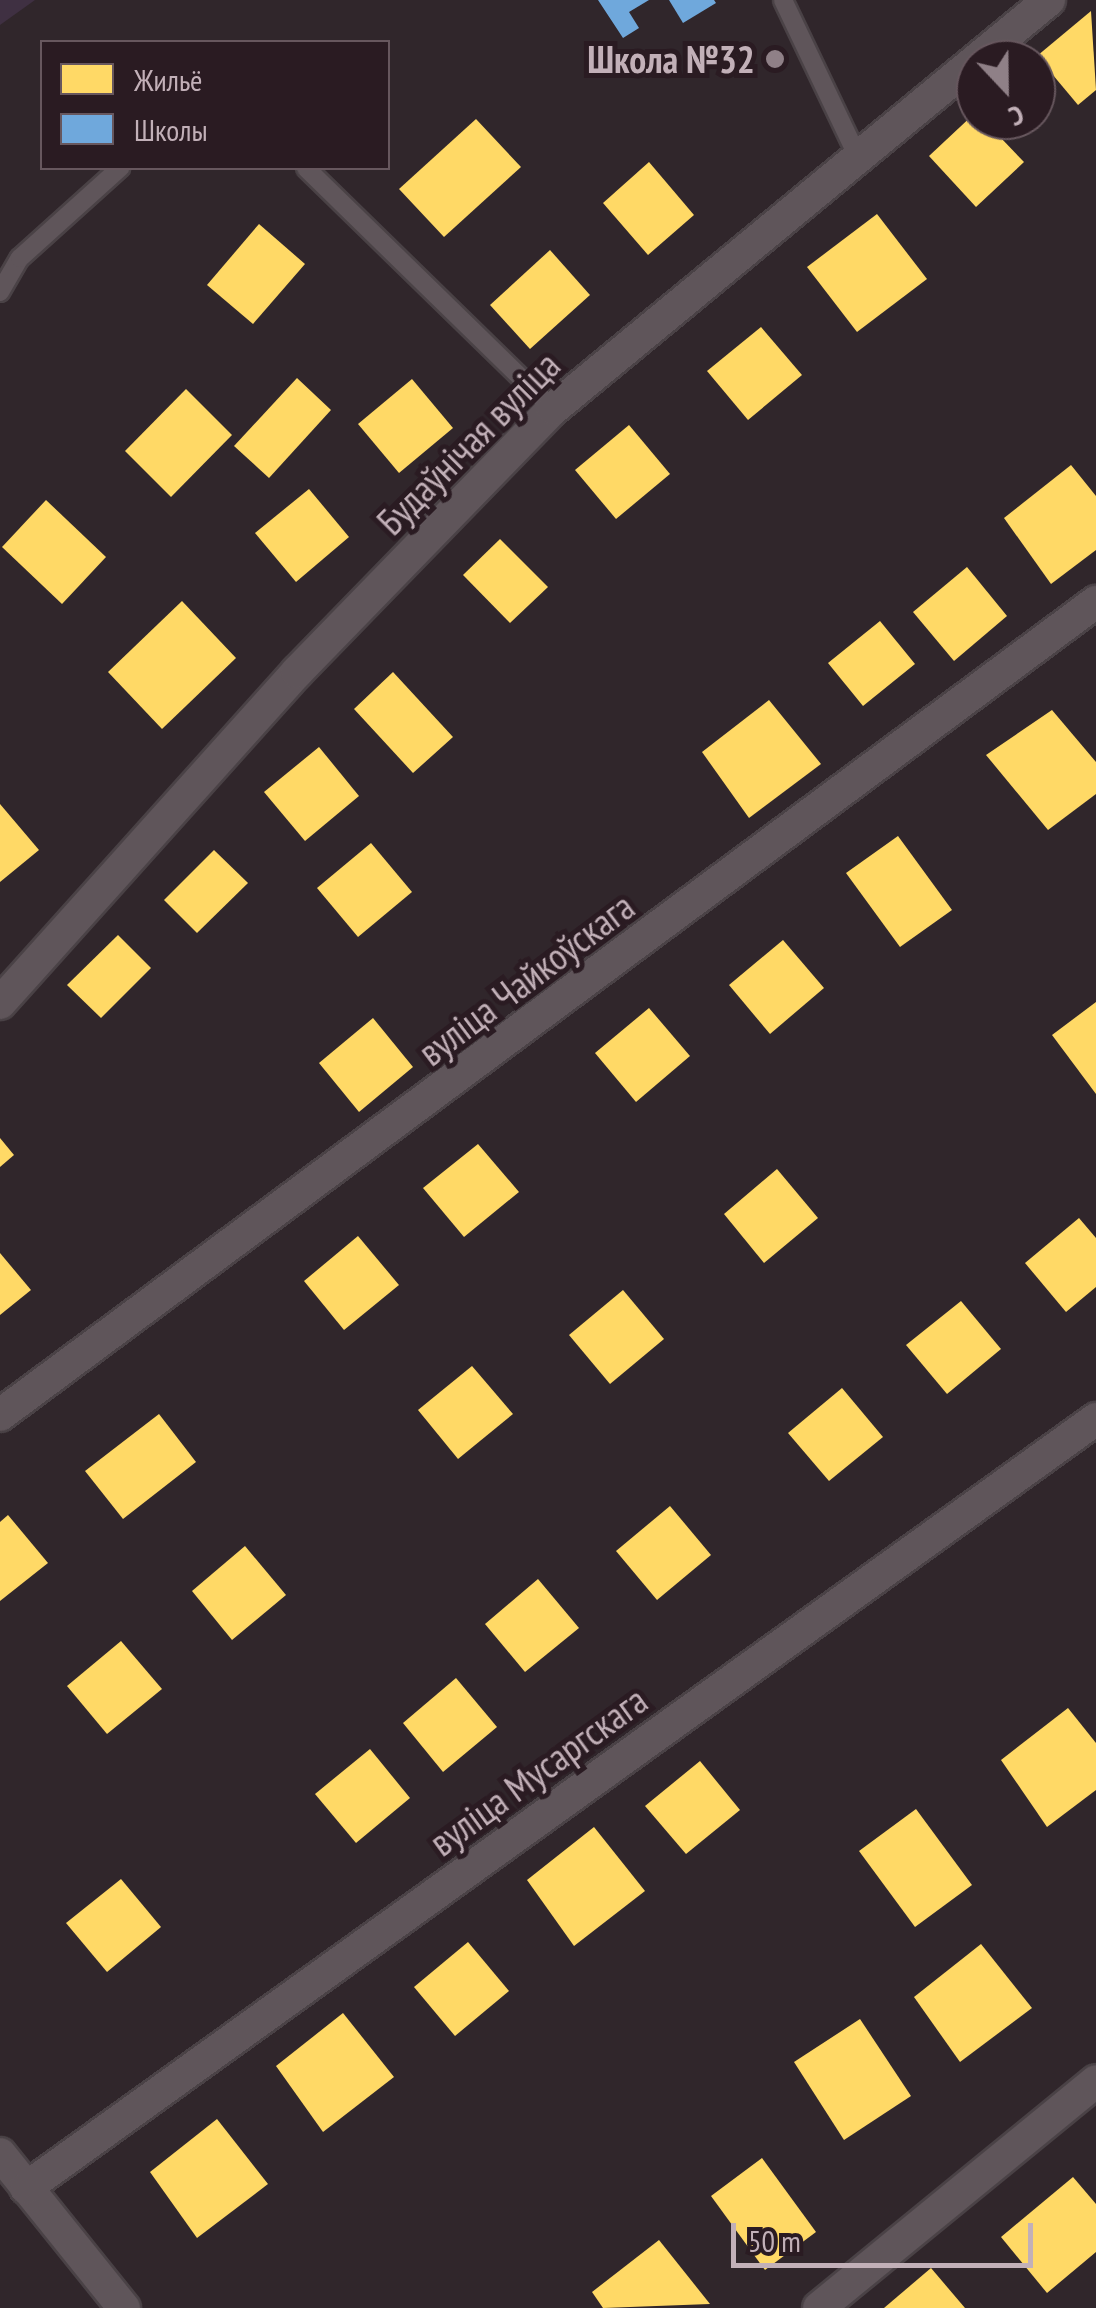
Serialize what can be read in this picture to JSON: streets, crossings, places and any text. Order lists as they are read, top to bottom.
{
  "streets": {
    "street": ["Будаўнічая вуліца", "вуліца Чайкоўскага", "вуліца Мусаргскага"]
  },
  "places": ["Школа №32"],
  "legend": ["Жильё", "Школы"],
  "scale_bar": "50 m",
  "north": "bottom"
}
